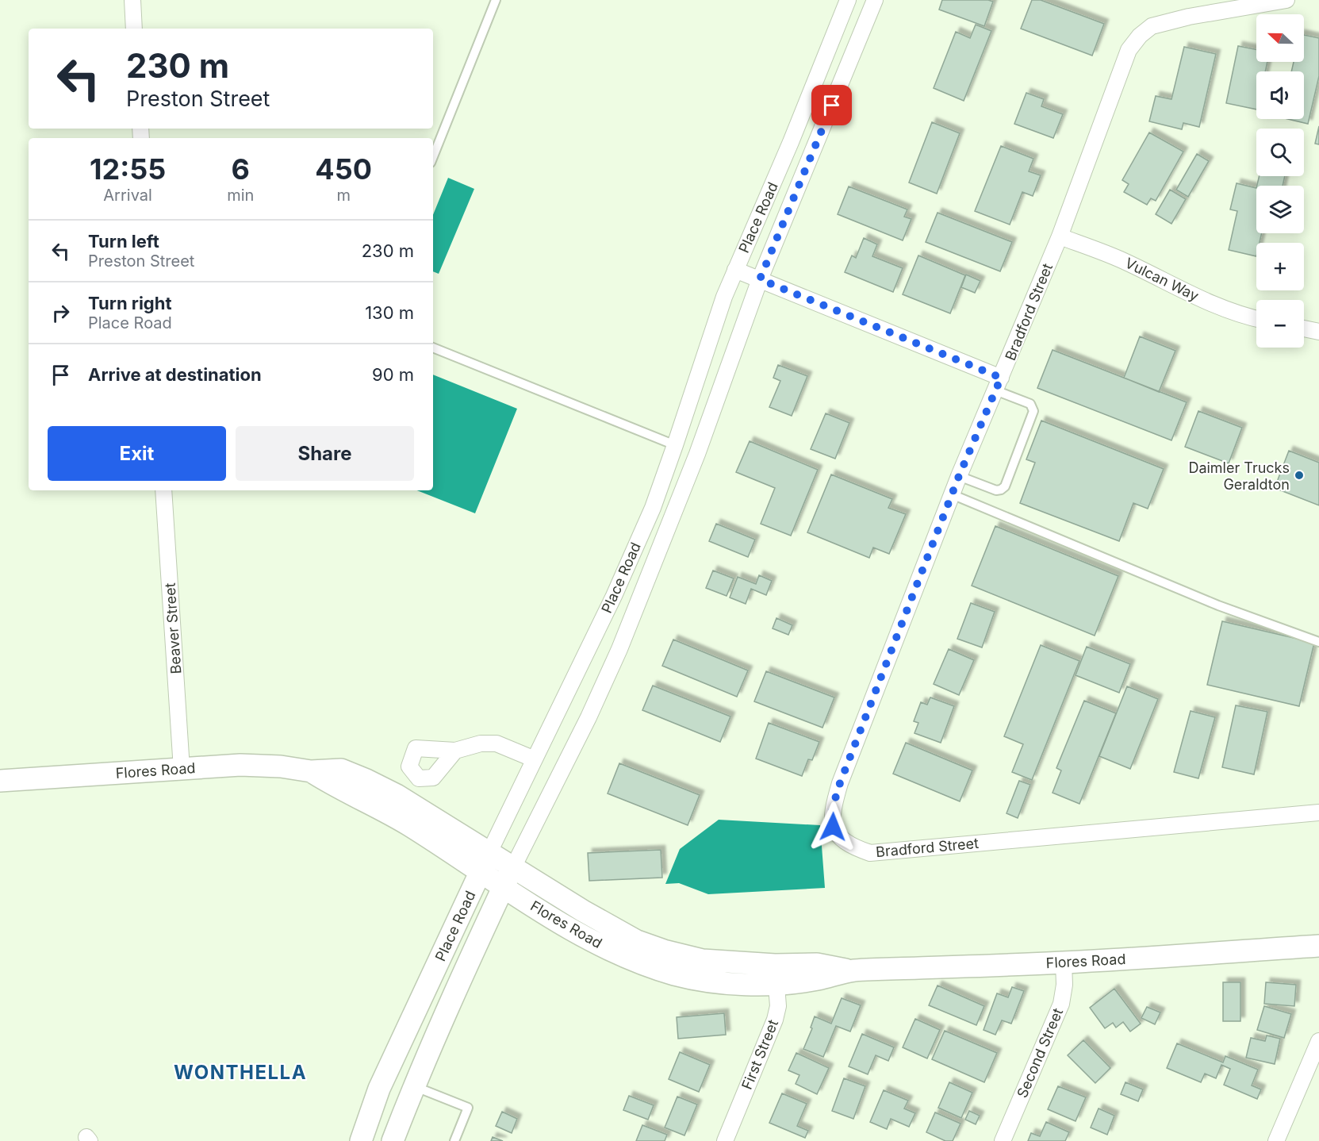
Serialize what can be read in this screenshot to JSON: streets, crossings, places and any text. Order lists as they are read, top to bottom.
{
  "streets": {
    "main road": ["Place Road", "Flores Road"],
    "street": [
      "Vulcan Way",
      "Bradford Street",
      "Beaver Street",
      "Second Street",
      "First Street"
    ]
  },
  "crossings": [
    ["Place Road", "Flores Road"],
    ["Vulcan Way", "Bradford Street"],
    ["Beaver Street", "Flores Road"],
    ["Flores Road", "Second Street"],
    ["Flores Road", "First Street"]
  ],
  "districts": ["WONTHELLA"],
  "places": ["Daimler Trucks Geraldton"],
  "north": "left",
  "page": {
    "map_buttons": ["+", "−"],
    "turn": ["230 m", "Preston Street"],
    "eta": [
      "12:55",
      "Arrival",
      "6",
      "min",
      "450",
      "m"
    ],
    "list": [
      {
        "name": "Turn left",
        "note": "Preston Street",
        "value": "230 m"
      },
      {
        "name": "Turn right",
        "note": "Place Road",
        "value": "130 m"
      },
      {
        "name": "Arrive at destination",
        "value": "90 m"
      }
    ],
    "buttons": ["Exit", "Share"]
  }
}
